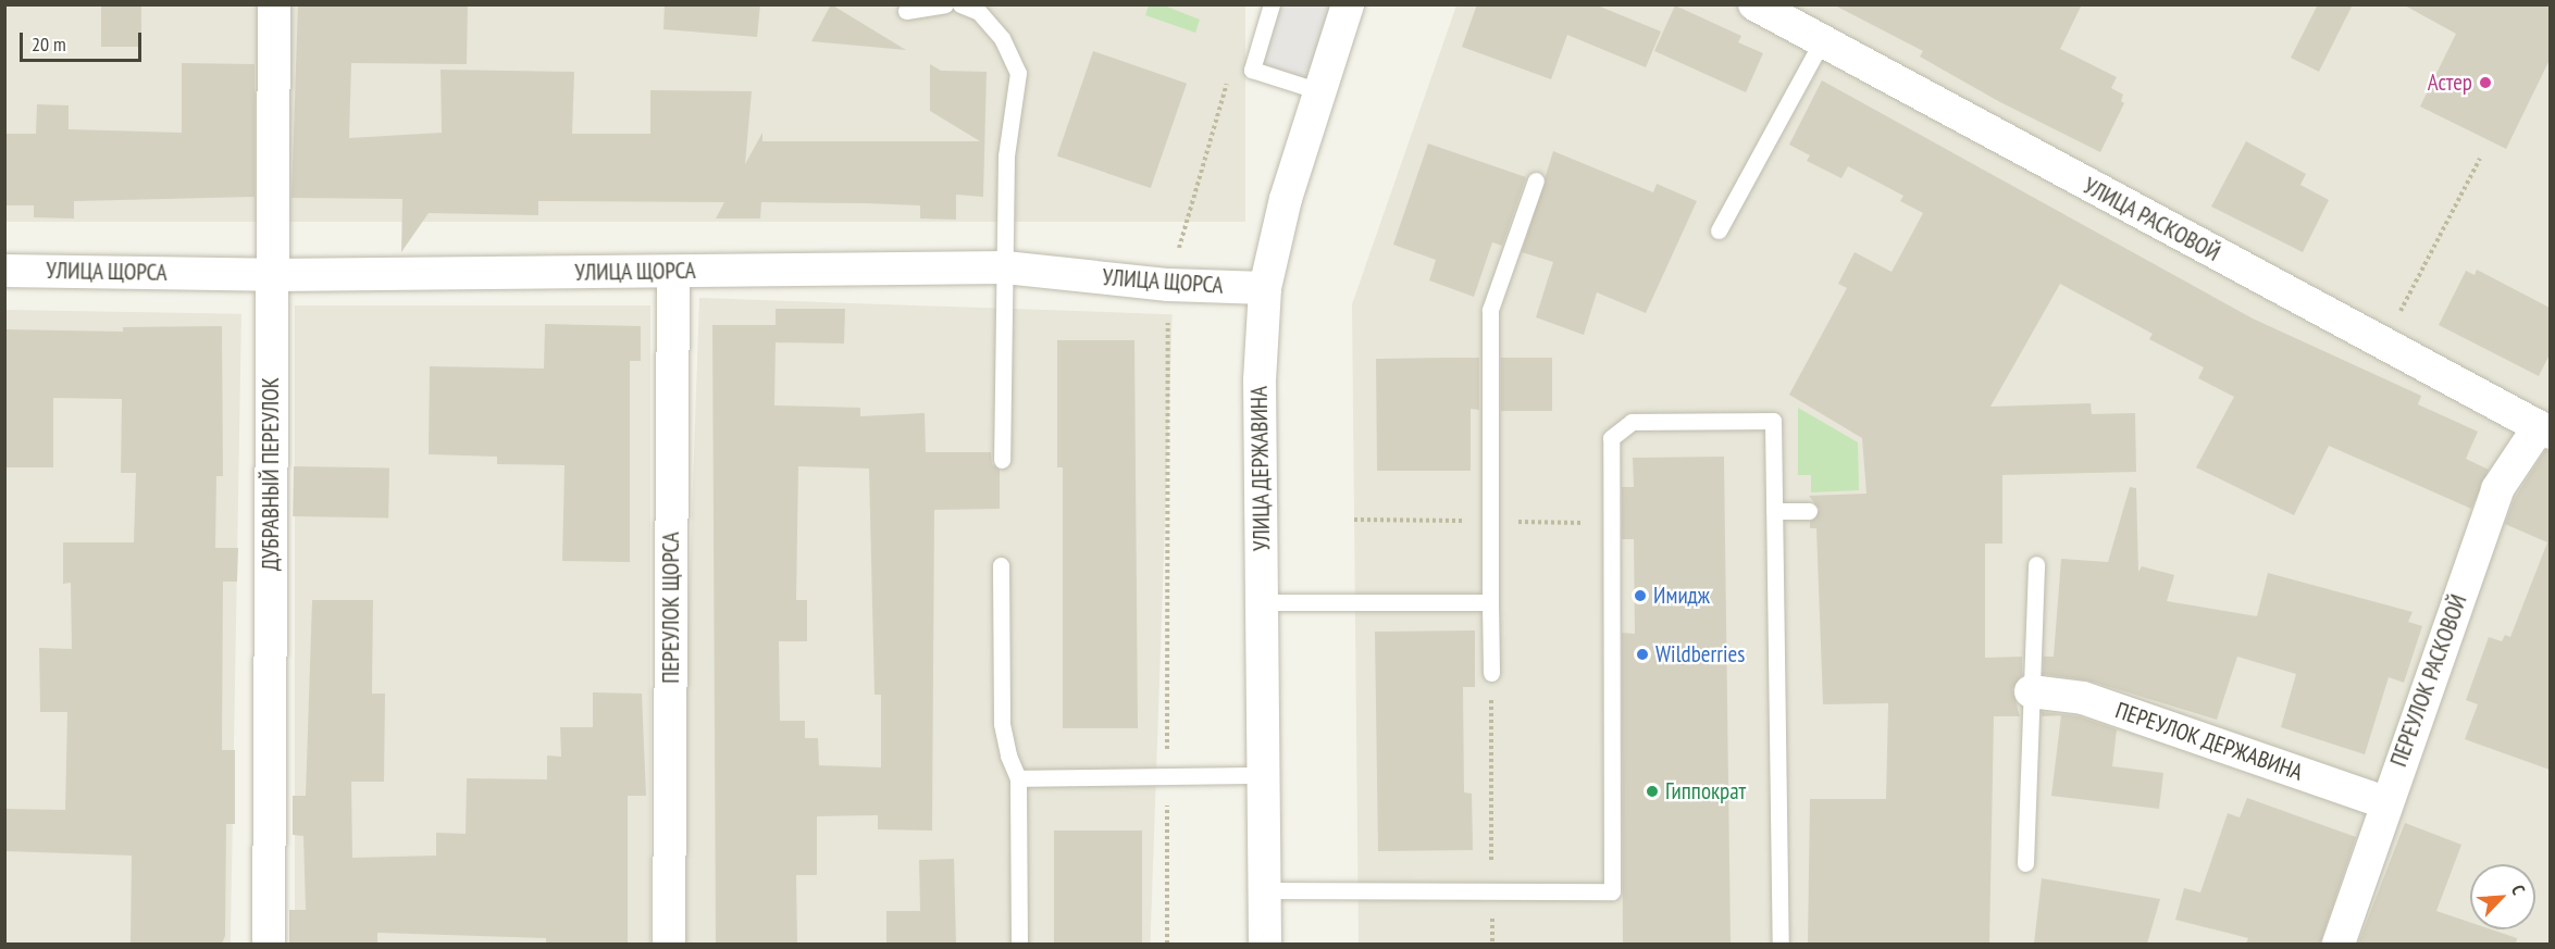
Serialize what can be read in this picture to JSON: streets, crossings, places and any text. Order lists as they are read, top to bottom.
{
  "streets": {
    "street": [
      "УЛИЦА РАСКОВОЙ",
      "УЛИЦА ЩОРСА",
      "УЛИЦА ДЕРЖАВИНА",
      "ДУБРАВНЫЙ ПЕРЕУЛОК",
      "ПЕРЕУЛОК ЩОРСА",
      "ПЕРЕУЛОК РАСКОВОЙ",
      "ПЕРЕУЛОК ДЕРЖАВИНА"
    ]
  },
  "crossings": [
    ["УЛИЦА РАСКОВОЙ", "ПЕРЕУЛОК РАСКОВОЙ"],
    ["УЛИЦА ЩОРСА", "УЛИЦА ДЕРЖАВИНА"],
    ["УЛИЦА ЩОРСА", "ДУБРАВНЫЙ ПЕРЕУЛОК"],
    ["УЛИЦА ЩОРСА", "ПЕРЕУЛОК ЩОРСА"],
    ["ПЕРЕУЛОК РАСКОВОЙ", "ПЕРЕУЛОК ДЕРЖАВИНА"]
  ],
  "places": [
    "Астер",
    "Имидж",
    "Wildberries",
    "Гиппократ"
  ],
  "scale_bar": "20 m",
  "north": "top right"
}
